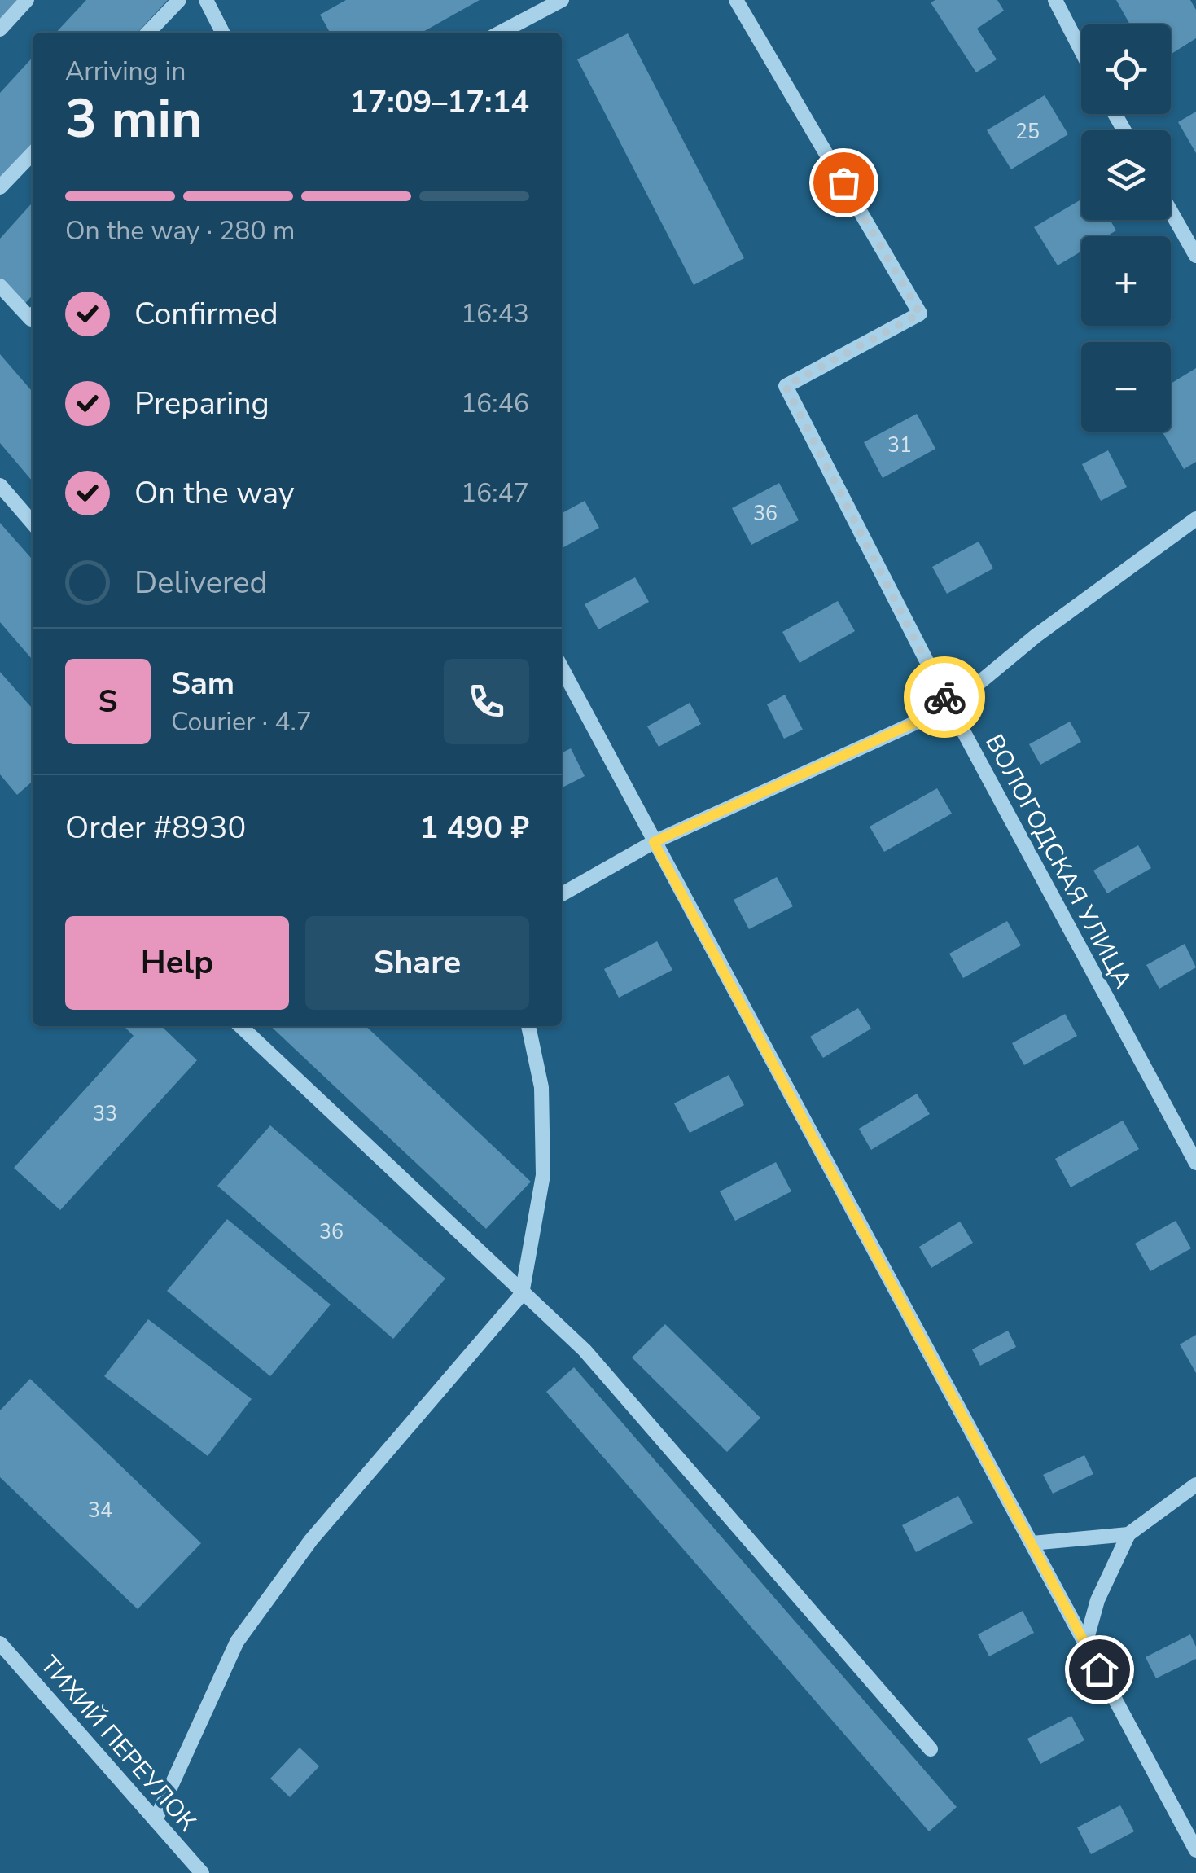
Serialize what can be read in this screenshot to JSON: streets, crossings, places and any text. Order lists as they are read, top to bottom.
{
  "streets": {
    "street": ["ВОЛОГОДСКАЯ УЛИЦА", "ТИХИЙ ПЕРЕУЛОК"]
  },
  "house_numbers": [
    "25",
    "31",
    "36",
    "33",
    "36",
    "34"
  ],
  "page": {
    "map_buttons": ["+", "−"],
    "heading": ["3 min", "Arriving in", "17:09–17:14"],
    "panel": [
      "Sam",
      "Courier · 4.7",
      "Order #8930",
      "1 490 ₽"
    ],
    "bar": "On the way · 280 m",
    "list": [
      ["Confirmed", "16:43"],
      ["Preparing", "16:46"],
      ["On the way", "16:47"],
      "Delivered"
    ],
    "round": "S",
    "buttons": ["Help", "Share"]
  }
}
